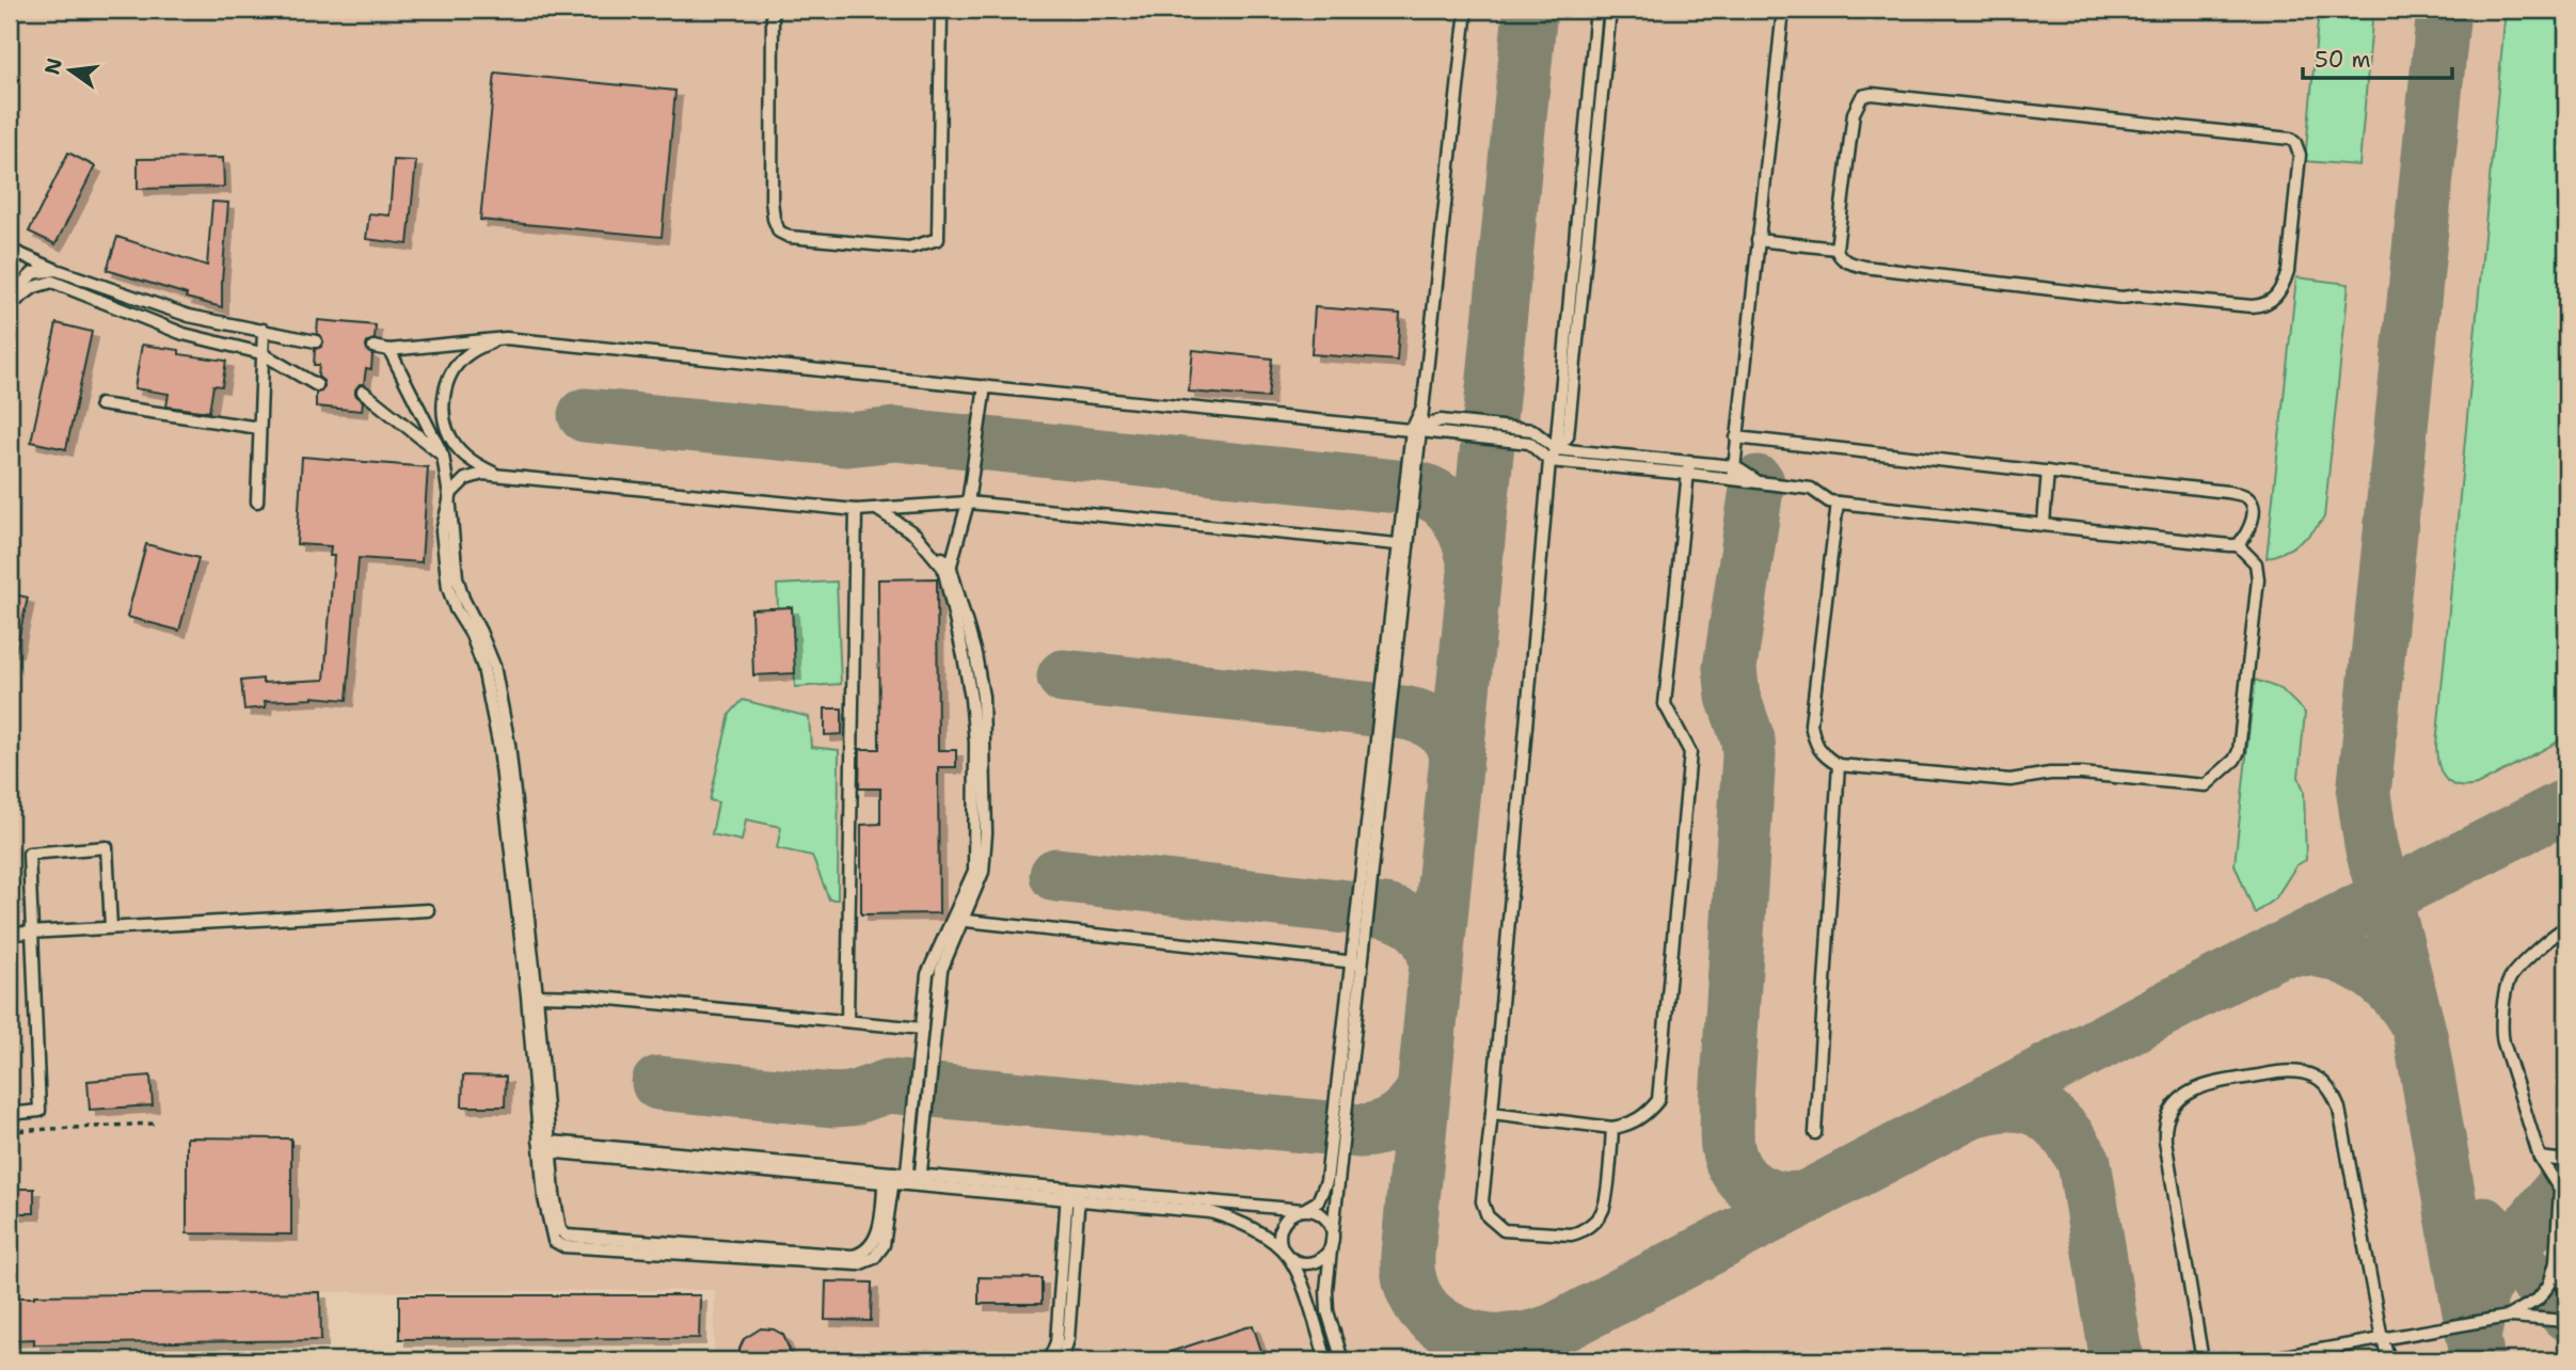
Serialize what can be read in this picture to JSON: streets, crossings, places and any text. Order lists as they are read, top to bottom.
{
  "scale_bar": "50 m",
  "north": "left"
}
